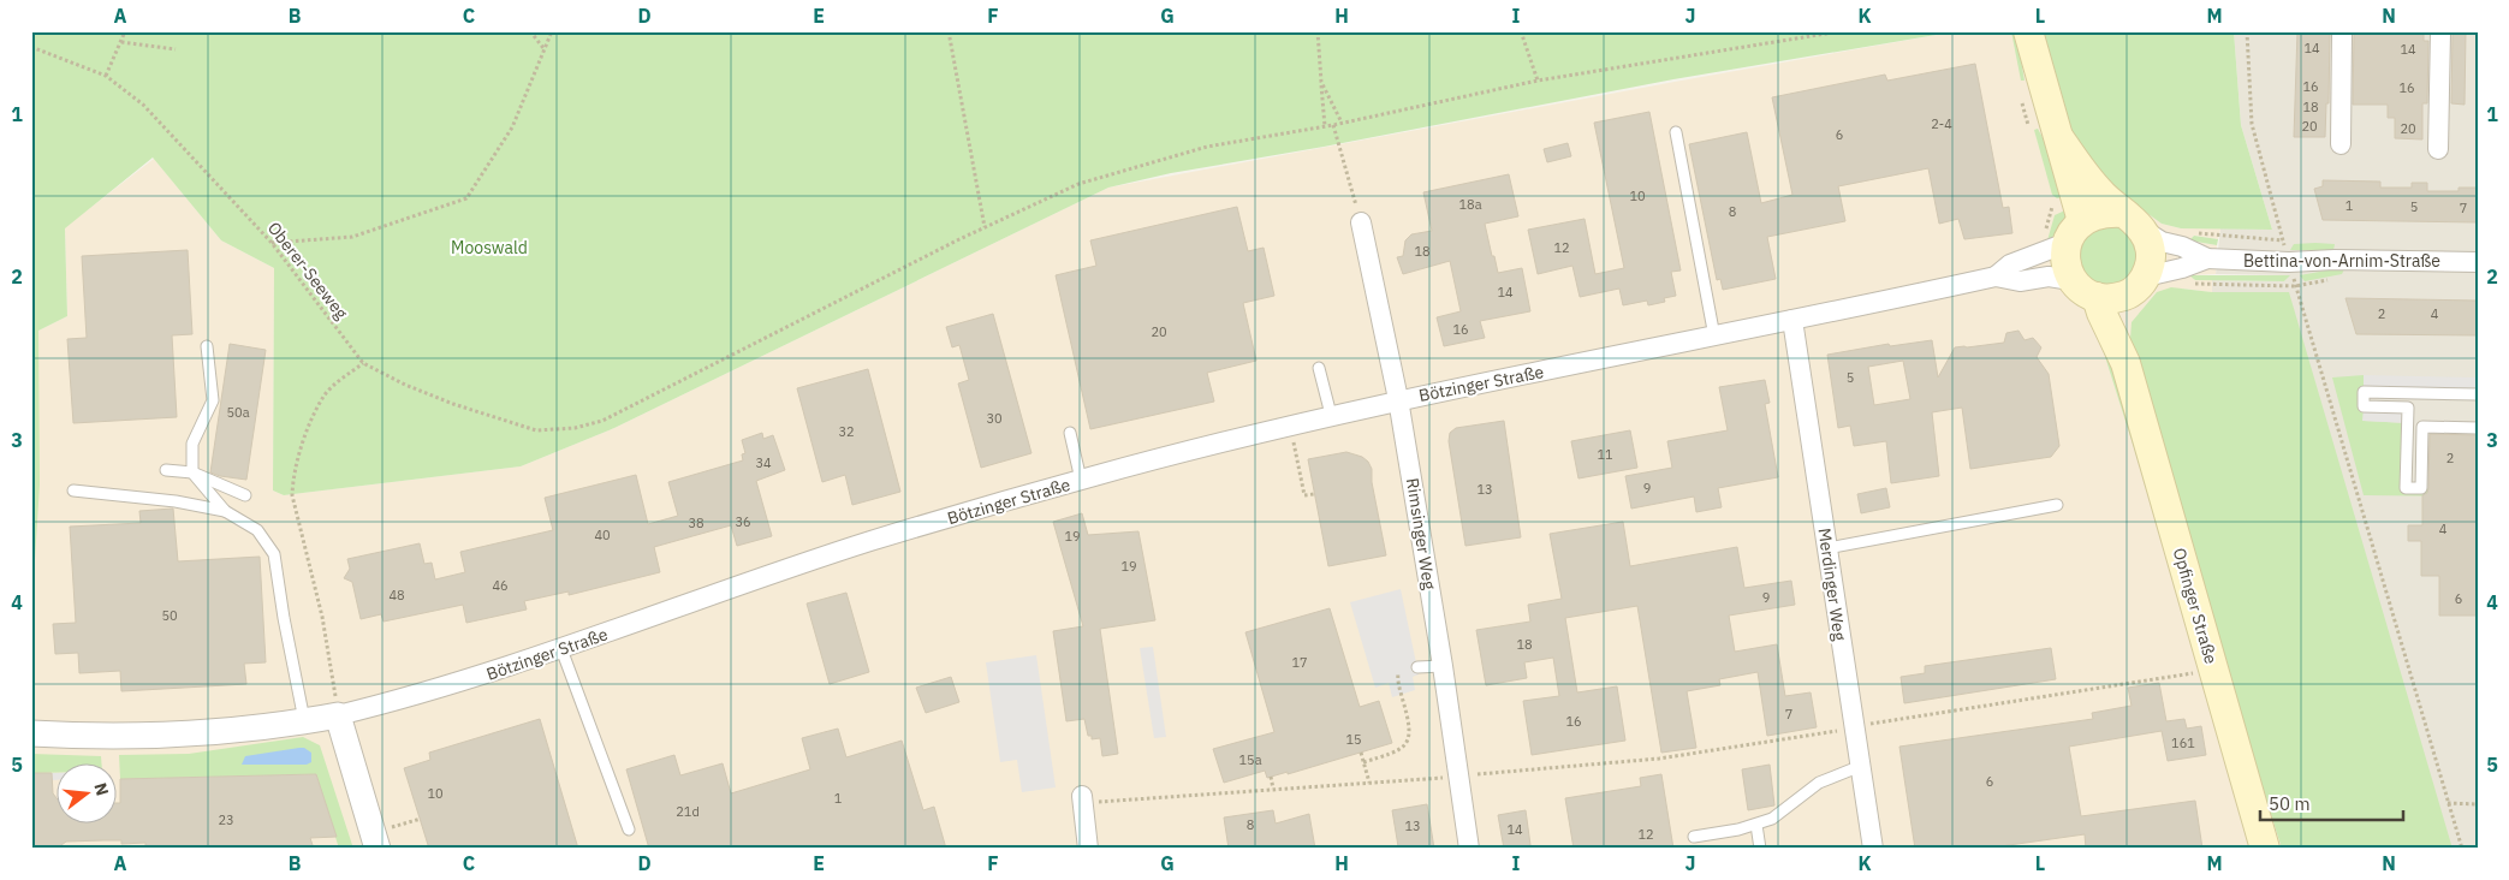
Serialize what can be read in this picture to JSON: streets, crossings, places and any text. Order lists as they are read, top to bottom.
{
  "streets": {
    "main road": ["Opfinger Straße"],
    "street": [
      "Bettina-von-Arnim-Straße",
      "Bötzinger Straße",
      "Rimsinger Weg",
      "Merdinger Weg"
    ],
    "path": ["Oberer-Seeweg"]
  },
  "crossings": [
    ["Bettina-von-Arnim-Straße", "Bötzinger Straße"],
    ["Bettina-von-Arnim-Straße", "Opfinger Straße"],
    ["Bötzinger Straße", "Rimsinger Weg"],
    ["Bötzinger Straße", "Merdinger Weg"],
    ["Bötzinger Straße", "Opfinger Straße"]
  ],
  "parks": ["Mooswald"],
  "house_numbers": [
    "14",
    "14",
    "16",
    "16",
    "18",
    "2-4",
    "20",
    "20",
    "6",
    "10",
    "18a",
    "1",
    "5",
    "7",
    "8",
    "12",
    "18",
    "14",
    "2",
    "4",
    "16",
    "20",
    "5",
    "50a",
    "30",
    "32",
    "11",
    "2",
    "34",
    "9",
    "13",
    "36",
    "38",
    "4",
    "40",
    "19",
    "19",
    "46",
    "48",
    "9",
    "6",
    "50",
    "18",
    "17",
    "7",
    "16",
    "15",
    "161",
    "15a",
    "6",
    "10",
    "1",
    "21d",
    "23",
    "8",
    "13",
    "14",
    "12"
  ],
  "scale_bar": "50 m",
  "north": "right",
  "grid": {
    "columns": [
      "A",
      "B",
      "C",
      "D",
      "E",
      "F",
      "G",
      "H",
      "I",
      "J",
      "K",
      "L",
      "M",
      "N"
    ],
    "rows": [
      "1",
      "2",
      "3",
      "4",
      "5"
    ]
  }
}
